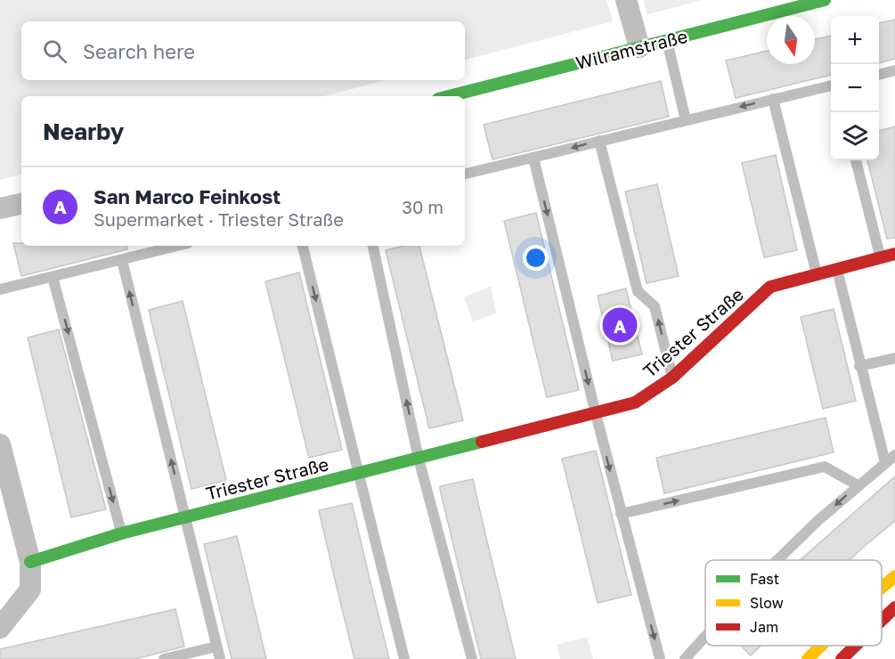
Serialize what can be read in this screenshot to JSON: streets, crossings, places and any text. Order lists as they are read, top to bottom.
{
  "streets": {
    "street": ["Wilramstraße", "Triester Straße"]
  },
  "legend": ["Fast", "Slow", "Jam"],
  "north": "bottom",
  "page": {
    "map_buttons": ["+", "−"],
    "search": "Search here",
    "heading": "Nearby",
    "list": [
      {
        "mark": "A",
        "name": "San Marco Feinkost",
        "note": "Supermarket · Triester Straße",
        "value": "30 m"
      }
    ],
    "pins": "A"
  }
}
